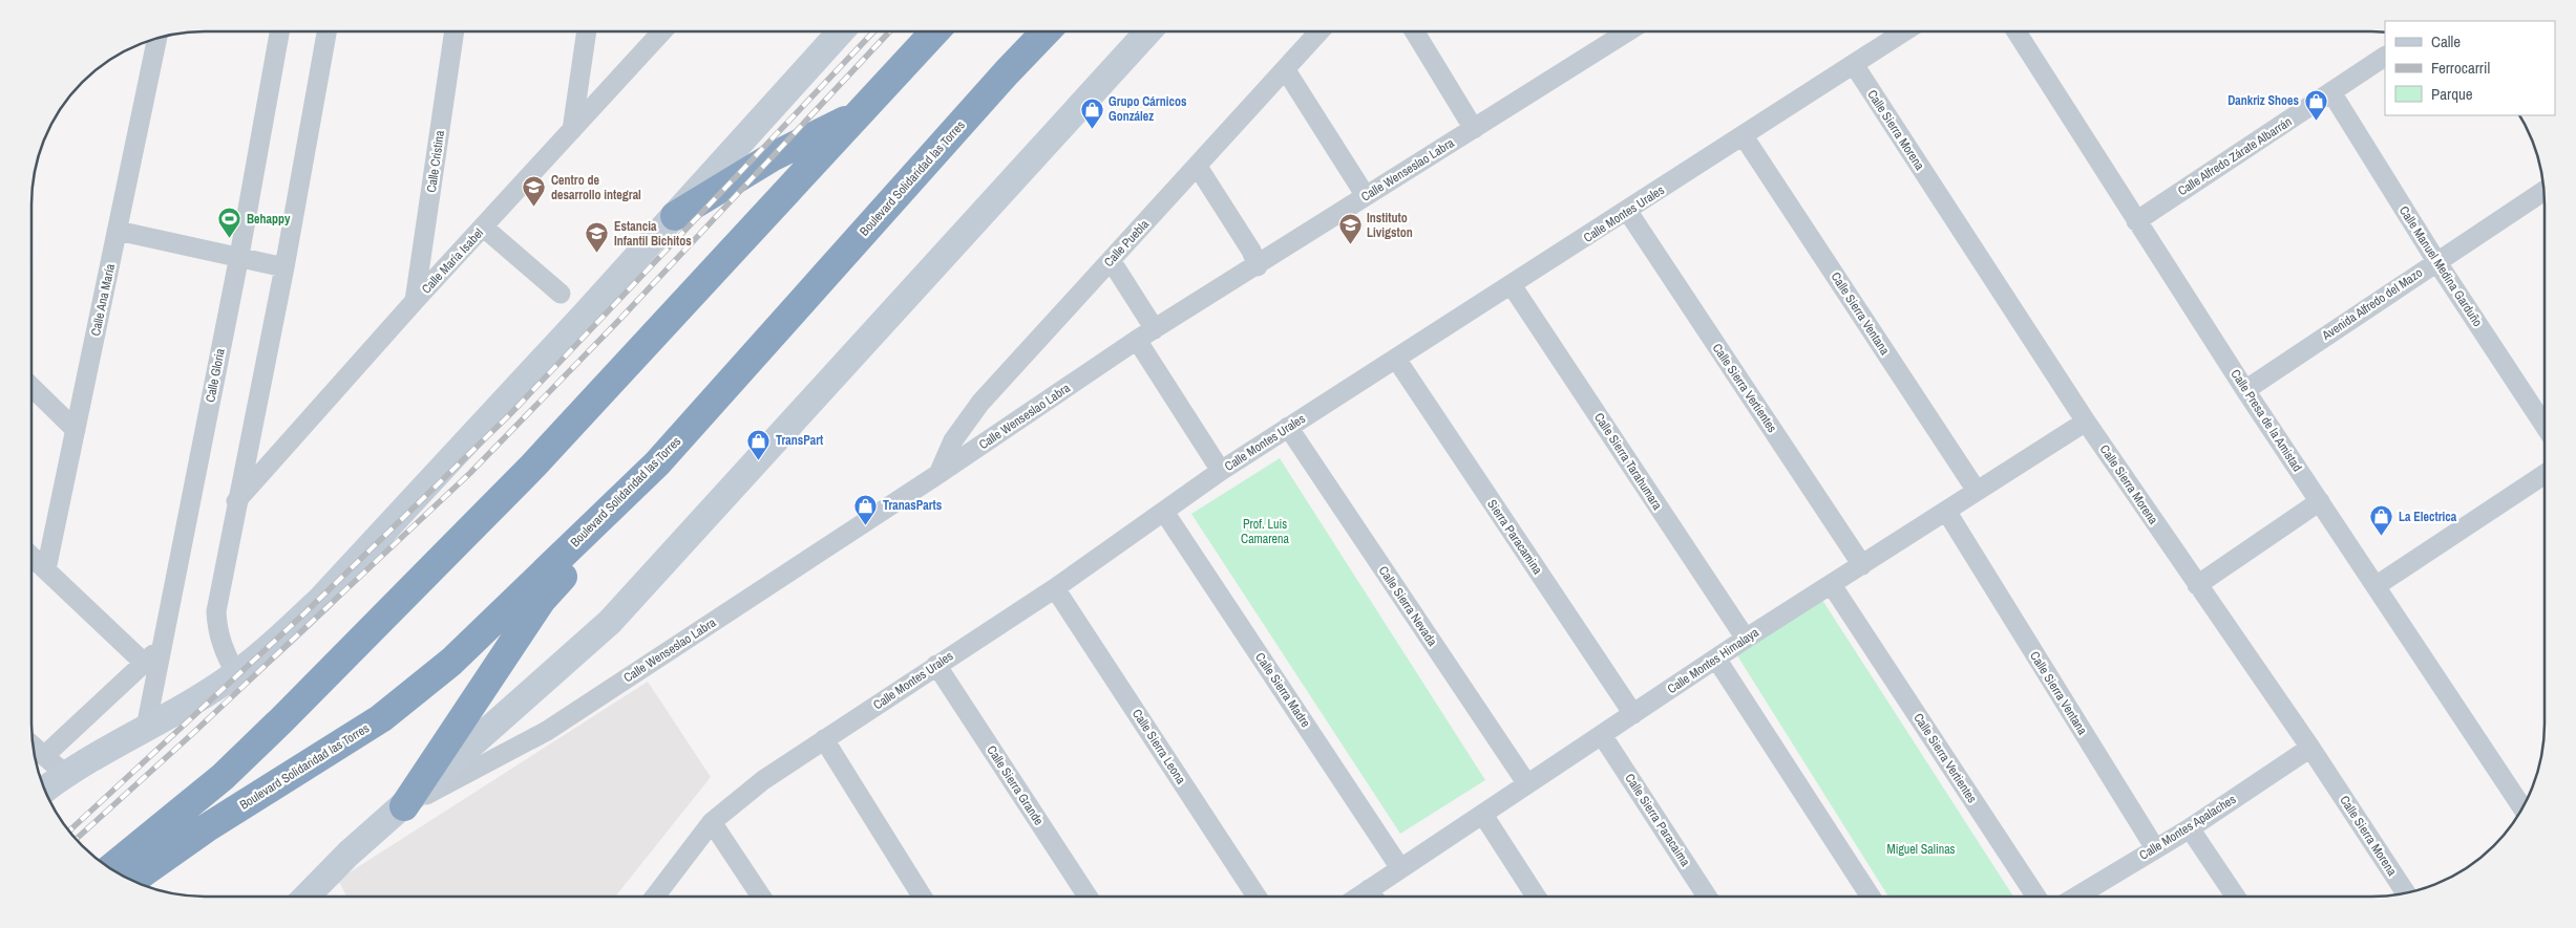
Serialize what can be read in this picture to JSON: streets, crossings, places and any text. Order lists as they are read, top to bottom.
{
  "streets": {
    "highway": ["Boulevard Solidaridad las Torres"],
    "street": [
      "Calle Sierra Morena",
      "Calle Alfredo Zárate Albarrán",
      "Calle Cristina",
      "Calle Wenseslao Labra",
      "Calle Montes Urales",
      "Calle Puebla",
      "Calle María Isabel",
      "Calle Manuel Medina Garduño",
      "Calle Ana María",
      "Avenida Alfredo del Mazo",
      "Calle Sierra Ventana",
      "Calle Gloria",
      "Calle Sierra Vertientes",
      "Calle Presa de la Amistad",
      "Calle Sierra Tarahumara",
      "Sierra Paracamina",
      "Calle Sierra Nevada",
      "Calle Montes Himalaya",
      "Calle Sierra Madre",
      "Calle Sierra Leona",
      "Calle Sierra Grande",
      "Calle Sierra Paracaima",
      "Calle Montes Apalaches"
    ]
  },
  "crossings": [
    ["Calle Sierra Morena", "Calle Montes Urales"],
    ["Calle Sierra Morena", "Calle Montes Himalaya"],
    ["Calle Sierra Morena", "Calle Montes Apalaches"],
    ["Calle Alfredo Zárate Albarrán", "Calle Manuel Medina Garduño"],
    ["Calle Alfredo Zárate Albarrán", "Calle Presa de la Amistad"],
    ["Calle Cristina", "Calle María Isabel"],
    ["Calle Wenseslao Labra", "Calle Puebla"],
    ["Calle Montes Urales", "Calle Sierra Ventana"],
    ["Calle Montes Urales", "Calle Sierra Vertientes"],
    ["Calle Montes Urales", "Calle Sierra Tarahumara"],
    ["Calle Montes Urales", "Sierra Paracamina"],
    ["Calle Montes Urales", "Calle Sierra Nevada"],
    ["Calle Montes Urales", "Calle Sierra Madre"],
    ["Calle Montes Urales", "Calle Sierra Leona"],
    ["Calle Montes Urales", "Calle Sierra Grande"],
    ["Calle Manuel Medina Garduño", "Avenida Alfredo del Mazo"],
    ["Avenida Alfredo del Mazo", "Calle Presa de la Amistad"],
    ["Calle Sierra Ventana", "Calle Montes Himalaya"],
    ["Calle Sierra Ventana", "Calle Montes Apalaches"],
    ["Calle Sierra Vertientes", "Calle Montes Himalaya"],
    ["Calle Sierra Tarahumara", "Calle Montes Himalaya"],
    ["Sierra Paracamina", "Calle Montes Himalaya"],
    ["Calle Sierra Nevada", "Calle Montes Himalaya"],
    ["Calle Montes Himalaya", "Calle Sierra Madre"],
    ["Calle Montes Himalaya", "Calle Sierra Paracaima"]
  ],
  "parks": ["Prof. Luis Camarena", "Miguel Salinas"],
  "places": {
    "shop": [
      "Dankriz Shoes",
      "Grupo Cárnicos González",
      "TransPart",
      "TranasParts",
      "La Electrica"
    ],
    "school or university": ["Centro de desarrollo integral", "Instituto Livigston", "Estancia Infantil Bichitos"],
    "sports": ["Behappy"]
  },
  "legend": ["Calle", "Ferrocarril", "Parque"]
}
